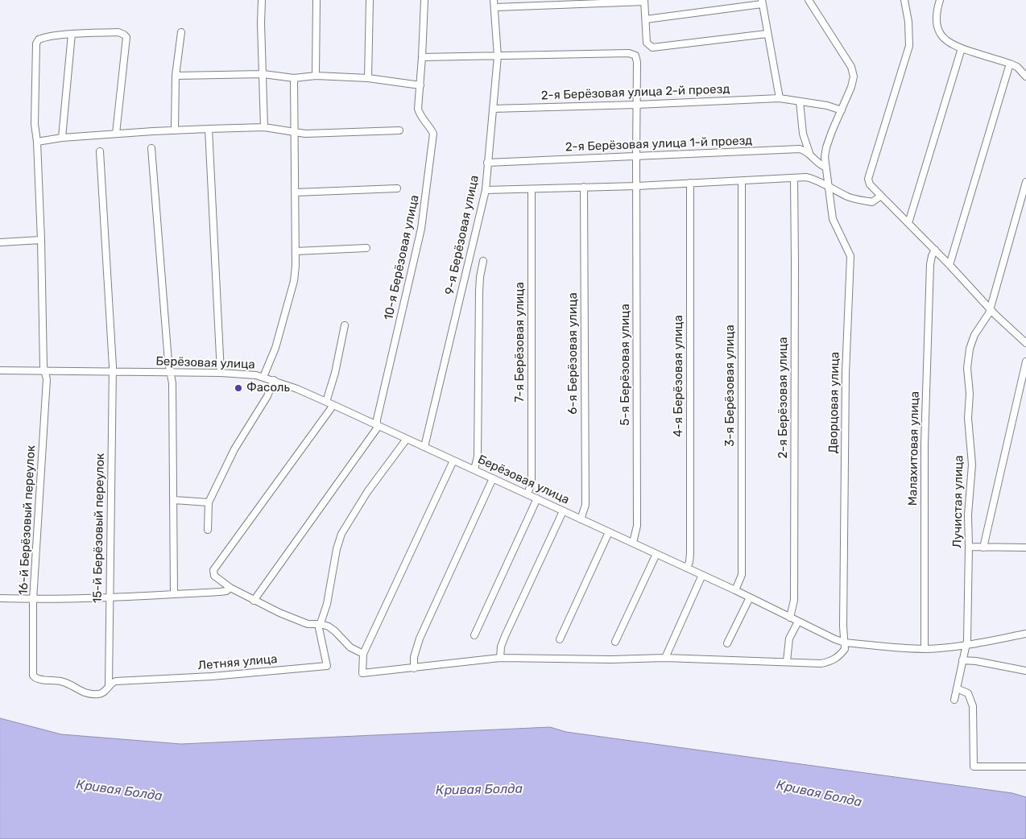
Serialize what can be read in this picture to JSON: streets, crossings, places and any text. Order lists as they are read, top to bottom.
{
  "streets": {
    "street": [
      "2-я Берёзовая улица 2-й проезд",
      "2-я Берёзовая улица 1-й проезд",
      "9-я Берёзовая улица",
      "10-я Берёзовая улица",
      "7-я Берёзовая улица",
      "6-я Берёзовая улица",
      "Берёзовая улица",
      "5-я Берёзовая улица",
      "4-я Берёзовая улица",
      "3-я Берёзовая улица",
      "2-я Берёзовая улица",
      "Дворцовая улица",
      "Малахитовая улица",
      "Лучистая улица",
      "16-й Берёзовый переулок",
      "15-й Берёзовый переулок",
      "Летняя улица"
    ]
  },
  "crossings": [
    ["2-я Берёзовая улица 2-й проезд", "9-я Берёзовая улица"],
    ["2-я Берёзовая улица 2-й проезд", "5-я Берёзовая улица"],
    ["2-я Берёзовая улица 2-й проезд", "Дворцовая улица"],
    ["2-я Берёзовая улица 1-й проезд", "9-я Берёзовая улица"],
    ["2-я Берёзовая улица 1-й проезд", "5-я Берёзовая улица"],
    ["9-я Берёзовая улица", "Берёзовая улица"],
    ["9-я Берёзовая улица", "5-я Берёзовая улица"],
    ["10-я Берёзовая улица", "Берёзовая улица"],
    ["7-я Берёзовая улица", "Берёзовая улица"],
    ["6-я Берёзовая улица", "Берёзовая улица"],
    ["Берёзовая улица", "5-я Берёзовая улица"],
    ["Берёзовая улица", "4-я Берёзовая улица"],
    ["Берёзовая улица", "3-я Берёзовая улица"],
    ["Берёзовая улица", "2-я Берёзовая улица"],
    ["Берёзовая улица", "Дворцовая улица"],
    ["Берёзовая улица", "Малахитовая улица"],
    ["Берёзовая улица", "Лучистая улица"],
    ["Берёзовая улица", "16-й Берёзовый переулок"],
    ["Берёзовая улица", "15-й Берёзовый переулок"],
    ["16-й Берёзовый переулок", "15-й Берёзовый переулок"],
    ["16-й Берёзовый переулок", "Летняя улица"],
    ["15-й Берёзовый переулок", "Летняя улица"]
  ],
  "water": ["Кривая Болда"],
  "places": ["Фасоль"]
}
